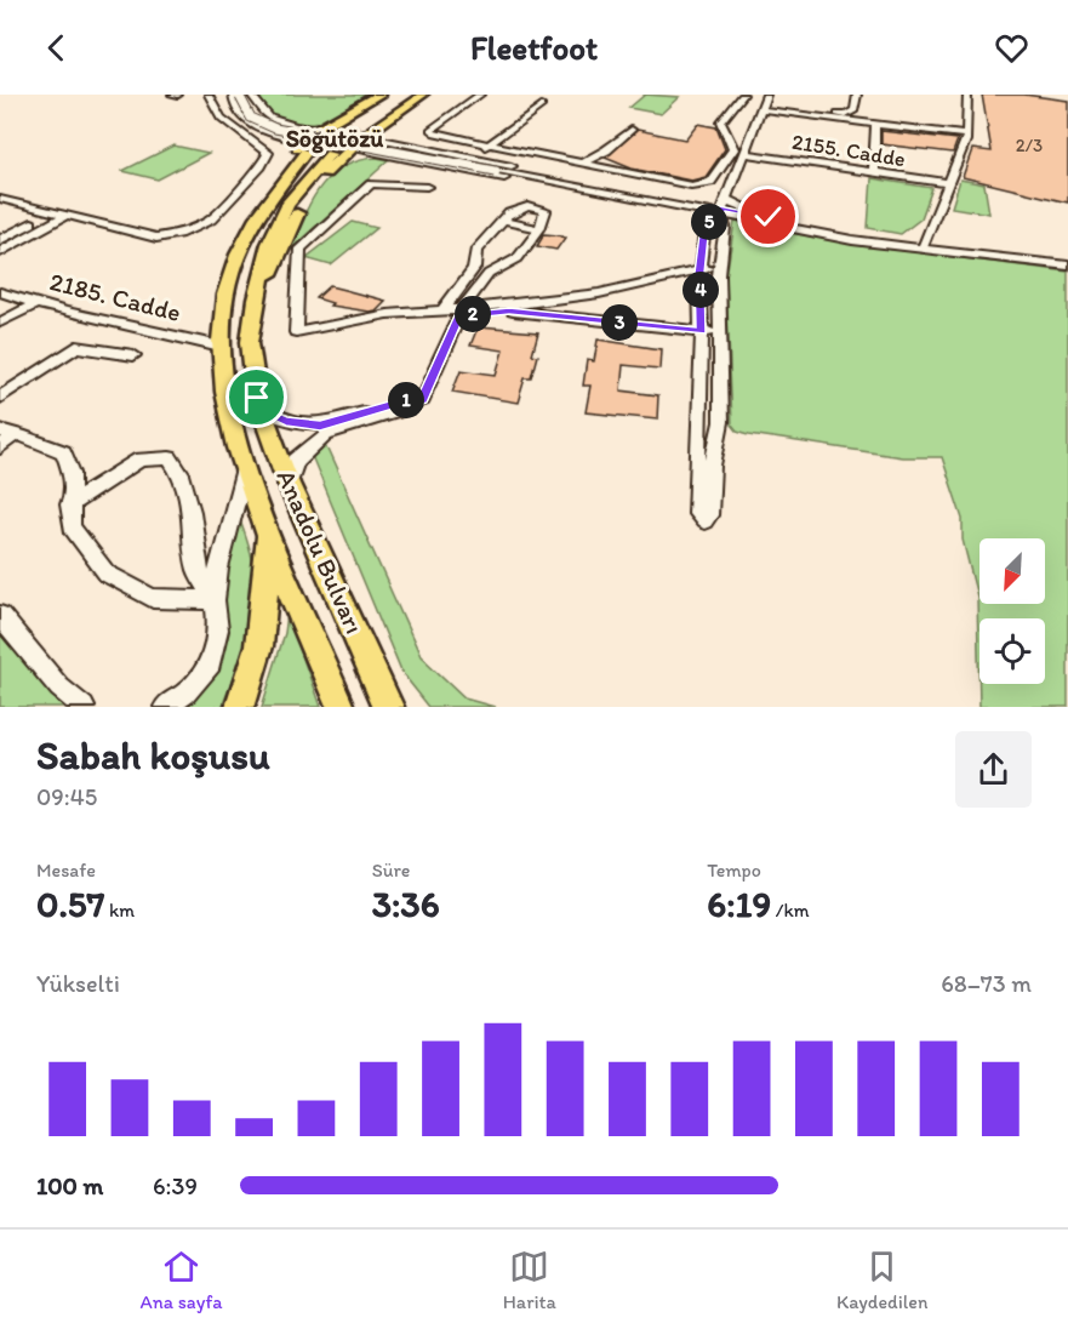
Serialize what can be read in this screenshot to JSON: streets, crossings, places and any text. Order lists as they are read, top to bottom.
{
  "streets": {
    "main road": ["Anadolu Bulvarı"],
    "street": ["2155. Cadde", "2185. Cadde"]
  },
  "crossings": [
    ["2185. Cadde", "Anadolu Bulvarı"]
  ],
  "districts": ["Söğütözü"],
  "house_numbers": ["2/3"],
  "north": "bottom left",
  "page": {
    "header": "Fleetfoot",
    "pins": [
      "5",
      "4",
      "2",
      "3",
      "1"
    ],
    "heading": ["Sabah koşusu", "09:45"],
    "stats": [
      ["Mesafe", "0.57 km"],
      ["Süre", "3:36"],
      ["Tempo", "6:19 /km"]
    ],
    "chart": ["Yükselti", "68–73 m"],
    "list": [
      {
        "name": "100 m",
        "note": "6:39"
      }
    ],
    "tabs": ["Ana sayfa", "Harita", "Kaydedilen"]
  }
}
